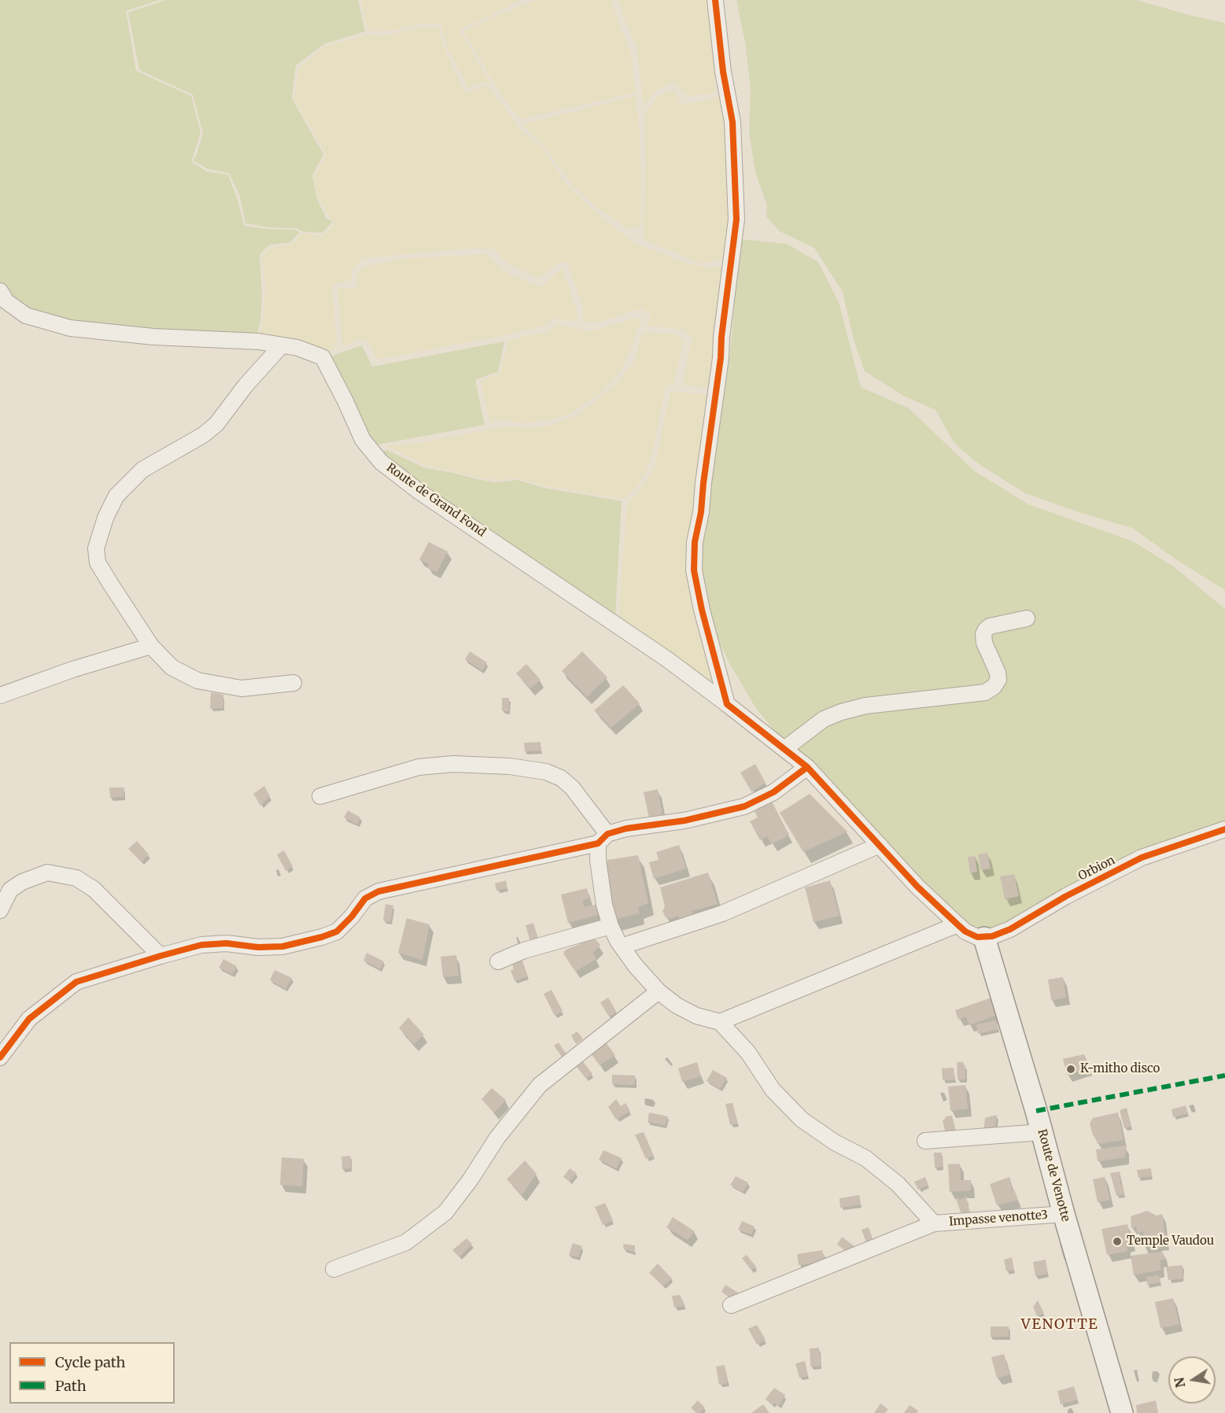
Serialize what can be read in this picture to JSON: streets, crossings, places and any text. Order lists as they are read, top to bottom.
{
  "streets": {
    "street": [
      "Route de Grand Fond",
      "Orbion",
      "Route de Venotte",
      "Impasse venotte3"
    ]
  },
  "crossings": [
    ["Route de Grand Fond", "Orbion"],
    ["Route de Grand Fond", "Route de Venotte"],
    ["Orbion", "Route de Venotte"],
    ["Route de Venotte", "Impasse venotte3"]
  ],
  "districts": ["VENOTTE"],
  "places": ["K-mitho disco", "Temple Vaudou"],
  "legend": ["Cycle path", "Path"],
  "north": "left"
}
